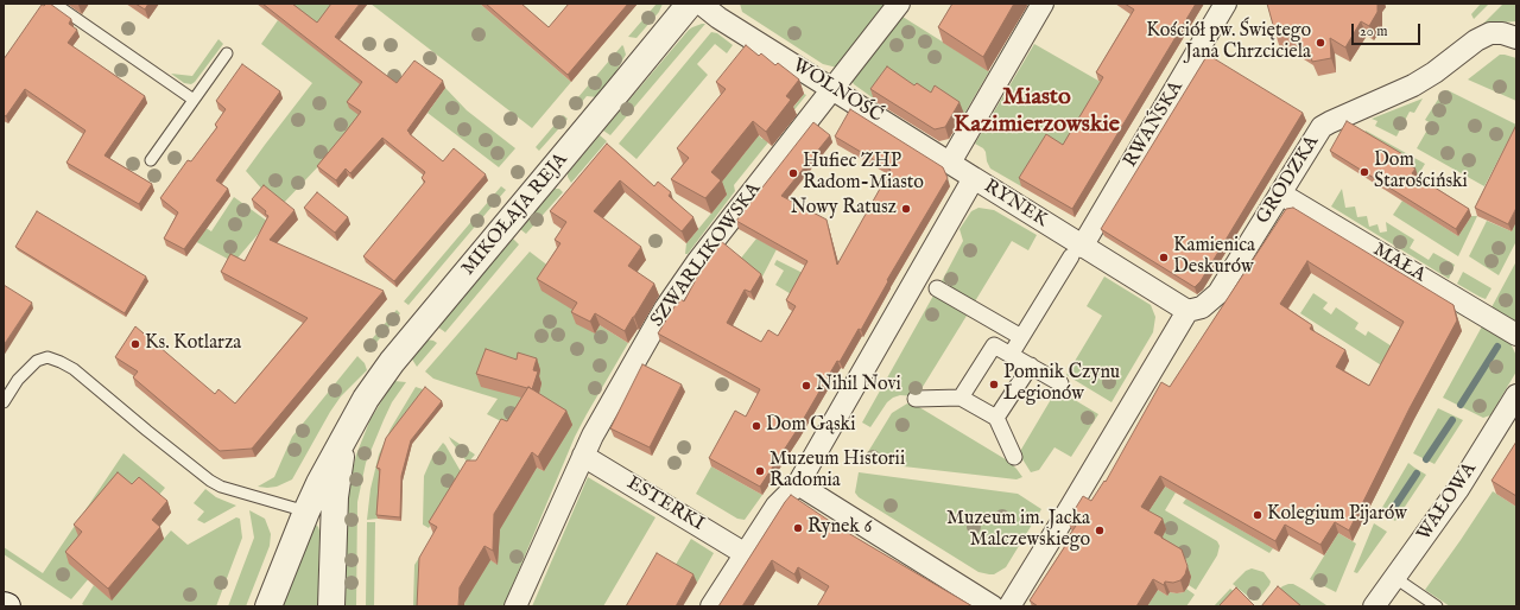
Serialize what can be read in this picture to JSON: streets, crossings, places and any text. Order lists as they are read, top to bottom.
{
  "streets": {
    "street": [
      "WOLNOŚĆ",
      "RWAŃSKA",
      "GRODZKA",
      "RYNEK",
      "MIKOŁAJA REJA",
      "SZWARLIKOWSKA",
      "MAŁA",
      "WAŁOWA",
      "ESTERKI"
    ]
  },
  "crossings": [
    ["WOLNOŚĆ", "RYNEK"],
    ["WOLNOŚĆ", "SZWARLIKOWSKA"],
    ["RWAŃSKA", "RYNEK"],
    ["GRODZKA", "RYNEK"],
    ["GRODZKA", "MAŁA"],
    ["RYNEK", "ESTERKI"],
    ["SZWARLIKOWSKA", "ESTERKI"]
  ],
  "districts": ["Miasto Kazimierzowskie"],
  "places": [
    "Kościół pw. Świętego Jana Chrzciciela",
    "Dom Starościński",
    "Hufiec ZHP Radom-Miasto",
    "Nowy Ratusz",
    "Kamienica Deskurów",
    "Ks. Kotlarza",
    "Pomnik Czynu Legionów",
    "Nihil Novi",
    "Dom Gąski",
    "Muzeum Historii Radomia",
    "Kolegium Pijarów",
    "Rynek 6",
    "Muzeum im. Jacka Malczewskiego"
  ],
  "scale_bar": "20 m"
}
